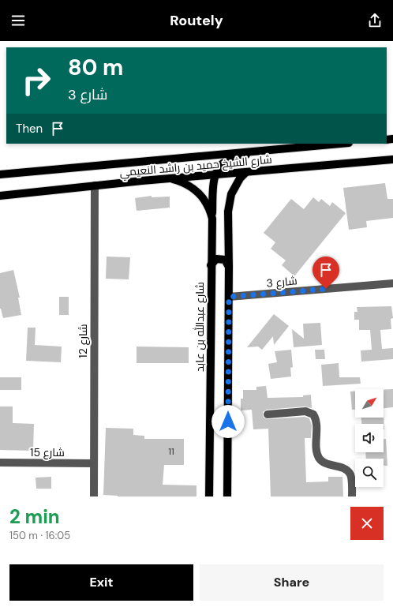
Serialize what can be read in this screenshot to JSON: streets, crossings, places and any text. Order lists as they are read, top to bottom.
{
  "streets": {
    "main road": ["شارع الشيخ حميد بن راشد النعيمي", "شارع عبدالله بن عابد"],
    "street": ["شارع 3", "شارع 12", "شارع 15"]
  },
  "crossings": [
    ["شارع الشيخ حميد بن راشد النعيمي", "شارع عبدالله بن عابد"],
    ["شارع الشيخ حميد بن راشد النعيمي", "شارع 12"],
    ["شارع 12", "شارع 15"]
  ],
  "house_numbers": ["11"],
  "north": "top right",
  "page": {
    "header": "Routely",
    "turn": ["80 m", "شارع 3"],
    "then": "Then",
    "heading": ["2 min", "150 m · 16:05"],
    "buttons": ["Exit", "Share"]
  }
}
